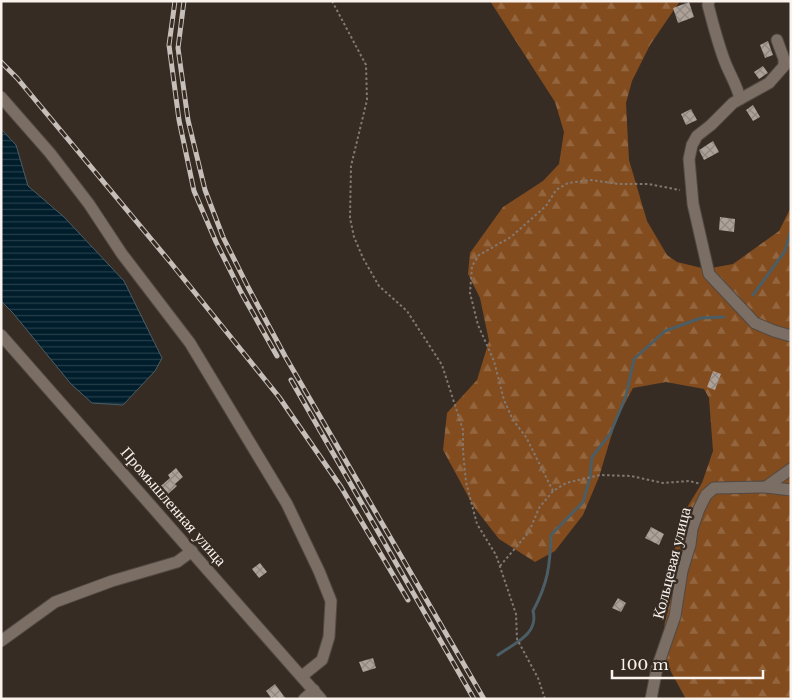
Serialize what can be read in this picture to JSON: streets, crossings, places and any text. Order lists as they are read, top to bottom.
{
  "streets": {
    "street": ["Промышленная улица", "Кольцевая улица"]
  },
  "scale_bar": "100 m"
}
